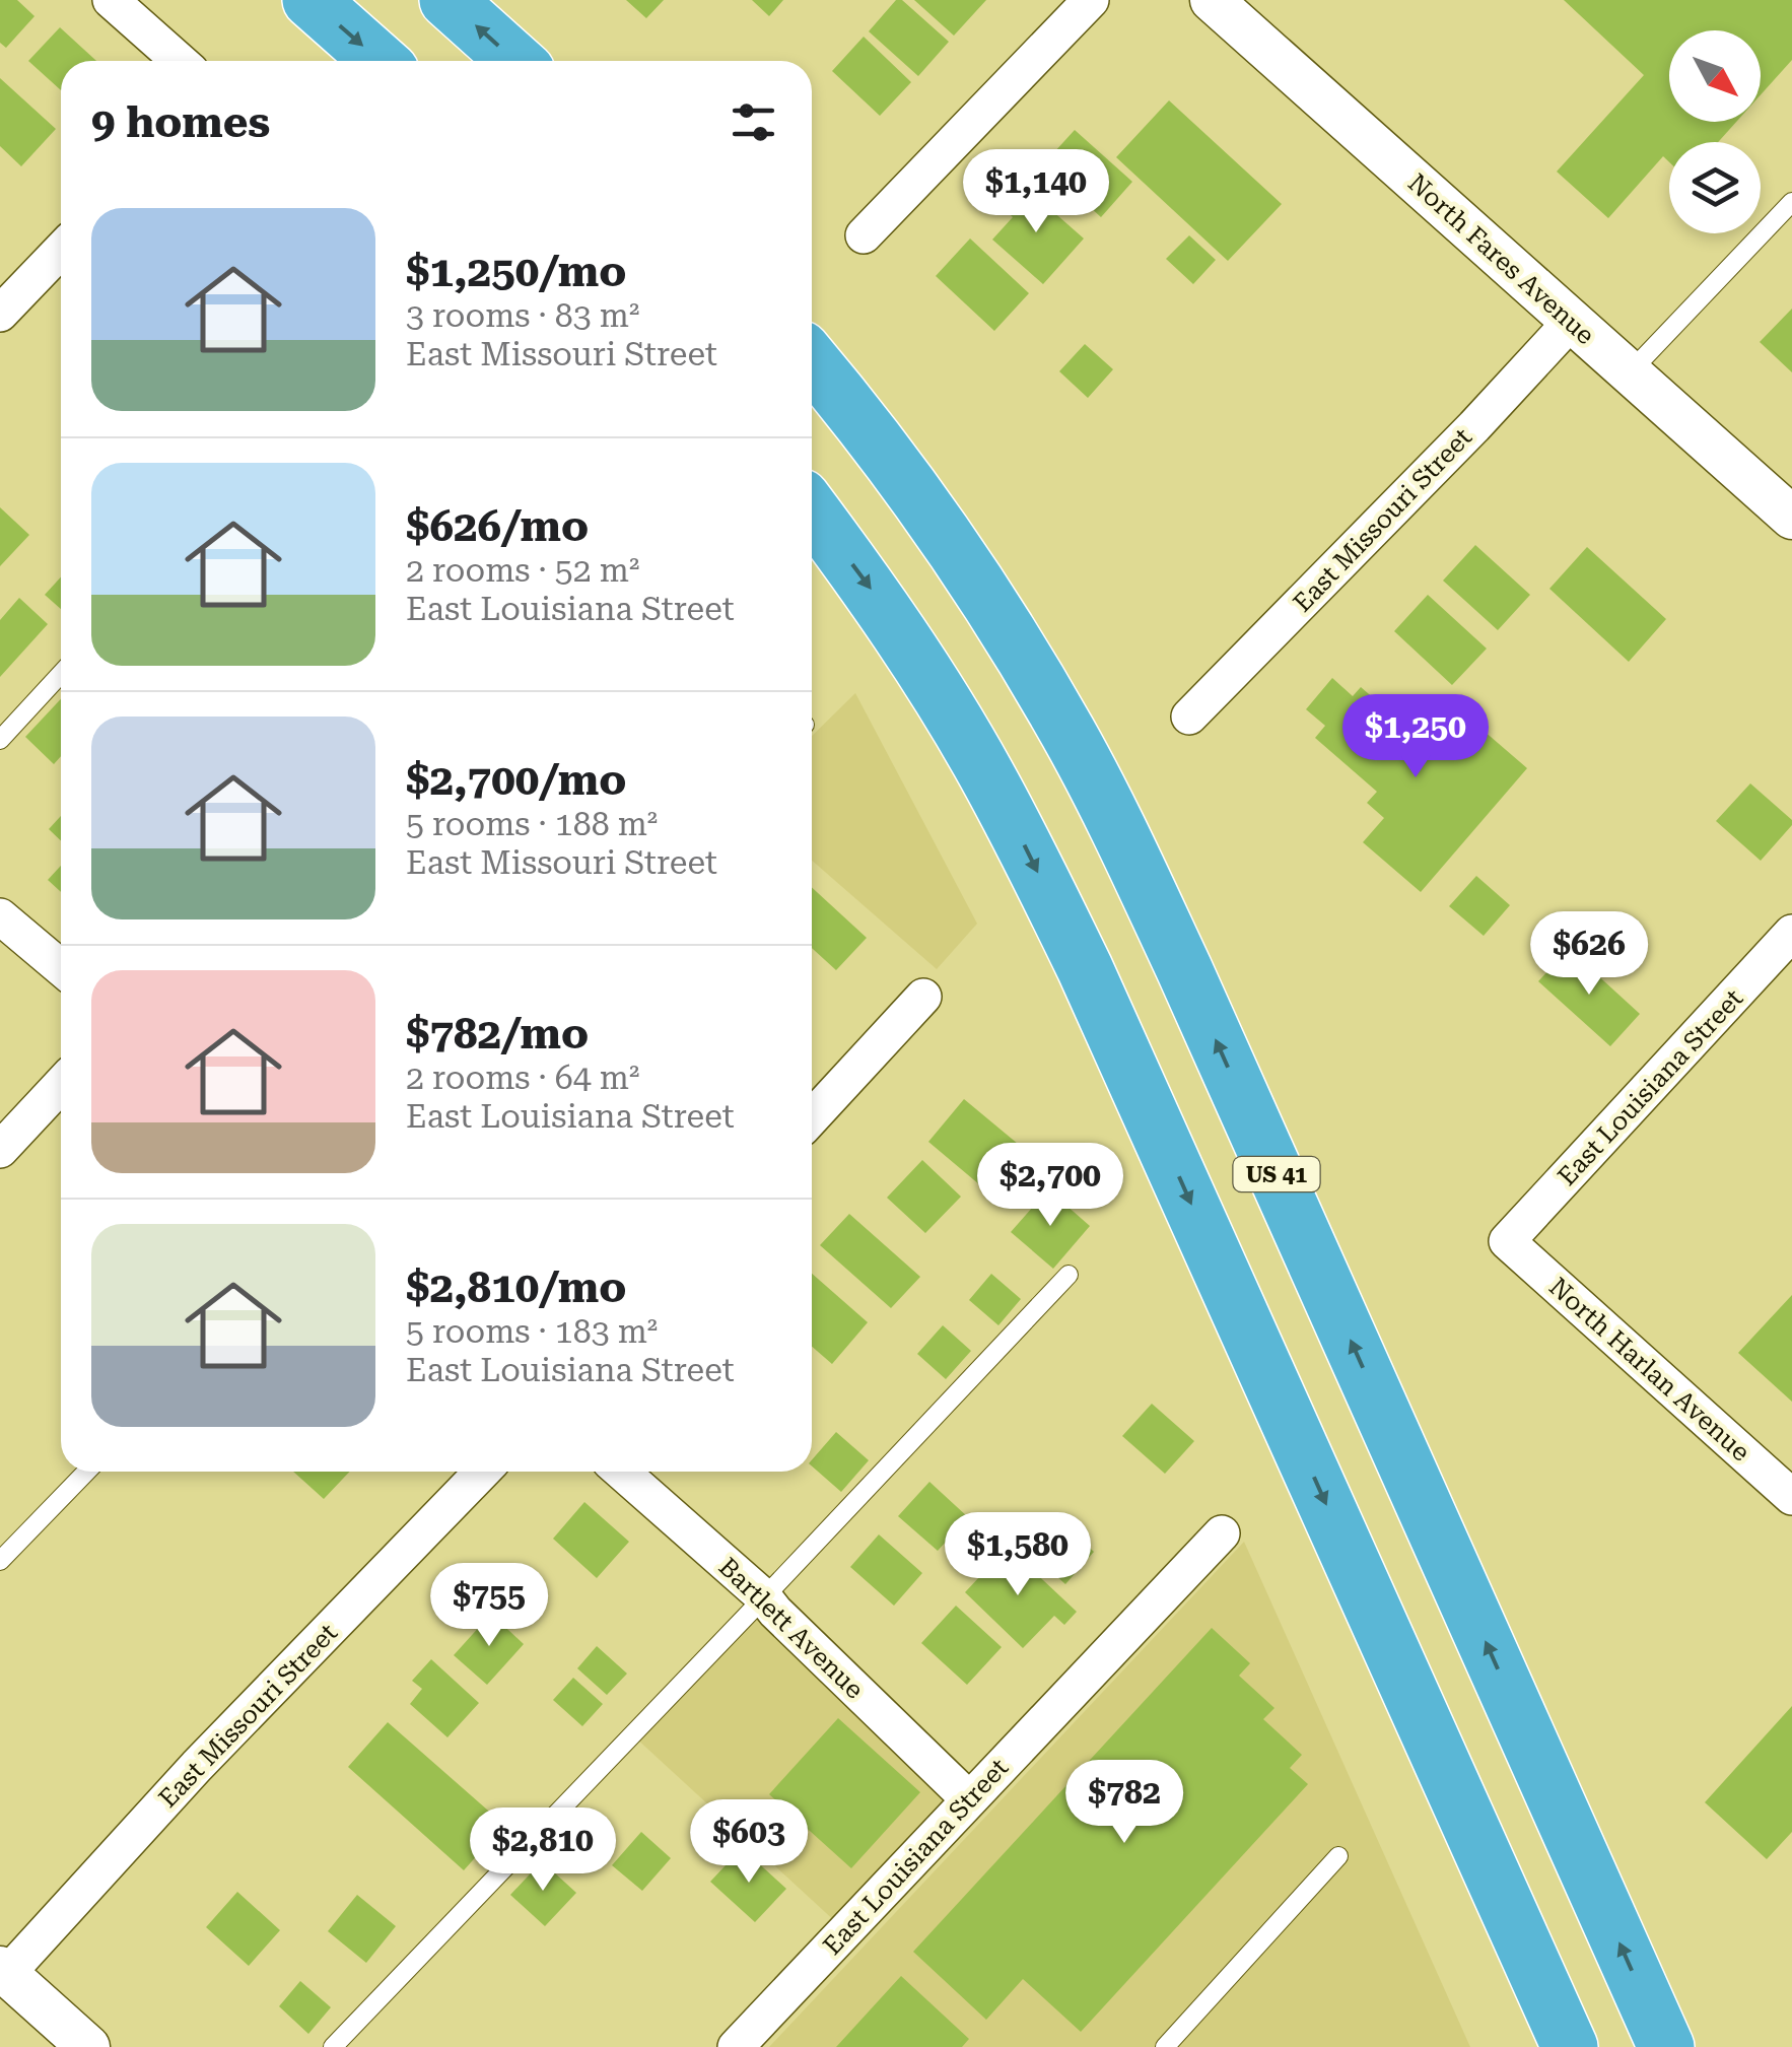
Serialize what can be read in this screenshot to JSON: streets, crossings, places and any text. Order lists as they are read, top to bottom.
{
  "streets": {
    "highway": ["US 41"],
    "street": [
      "North Fares Avenue",
      "East Missouri Street",
      "East Louisiana Street",
      "North Harlan Avenue",
      "Bartlett Avenue"
    ]
  },
  "crossings": [
    ["North Fares Avenue", "East Missouri Street"],
    ["East Louisiana Street", "North Harlan Avenue"],
    ["East Louisiana Street", "Bartlett Avenue"]
  ],
  "north": "bottom right",
  "page": {
    "heading": "9 homes",
    "price": [
      "$1,140",
      "$1,250",
      "$626",
      "$2,700",
      "$1,580",
      "$755",
      "$782",
      "$603",
      "$2,810"
    ],
    "list": [
      {
        "name": "$1,250/mo",
        "note": "3 rooms · 83 m² · East Missouri Street"
      },
      {
        "name": "$626/mo",
        "note": "2 rooms · 52 m² · East Louisiana Street"
      },
      {
        "name": "$2,700/mo",
        "note": "5 rooms · 188 m² · East Missouri Street"
      },
      {
        "name": "$782/mo",
        "note": "2 rooms · 64 m² · East Louisiana Street"
      },
      {
        "name": "$2,810/mo",
        "note": "5 rooms · 183 m² · East Louisiana Street"
      }
    ]
  }
}
